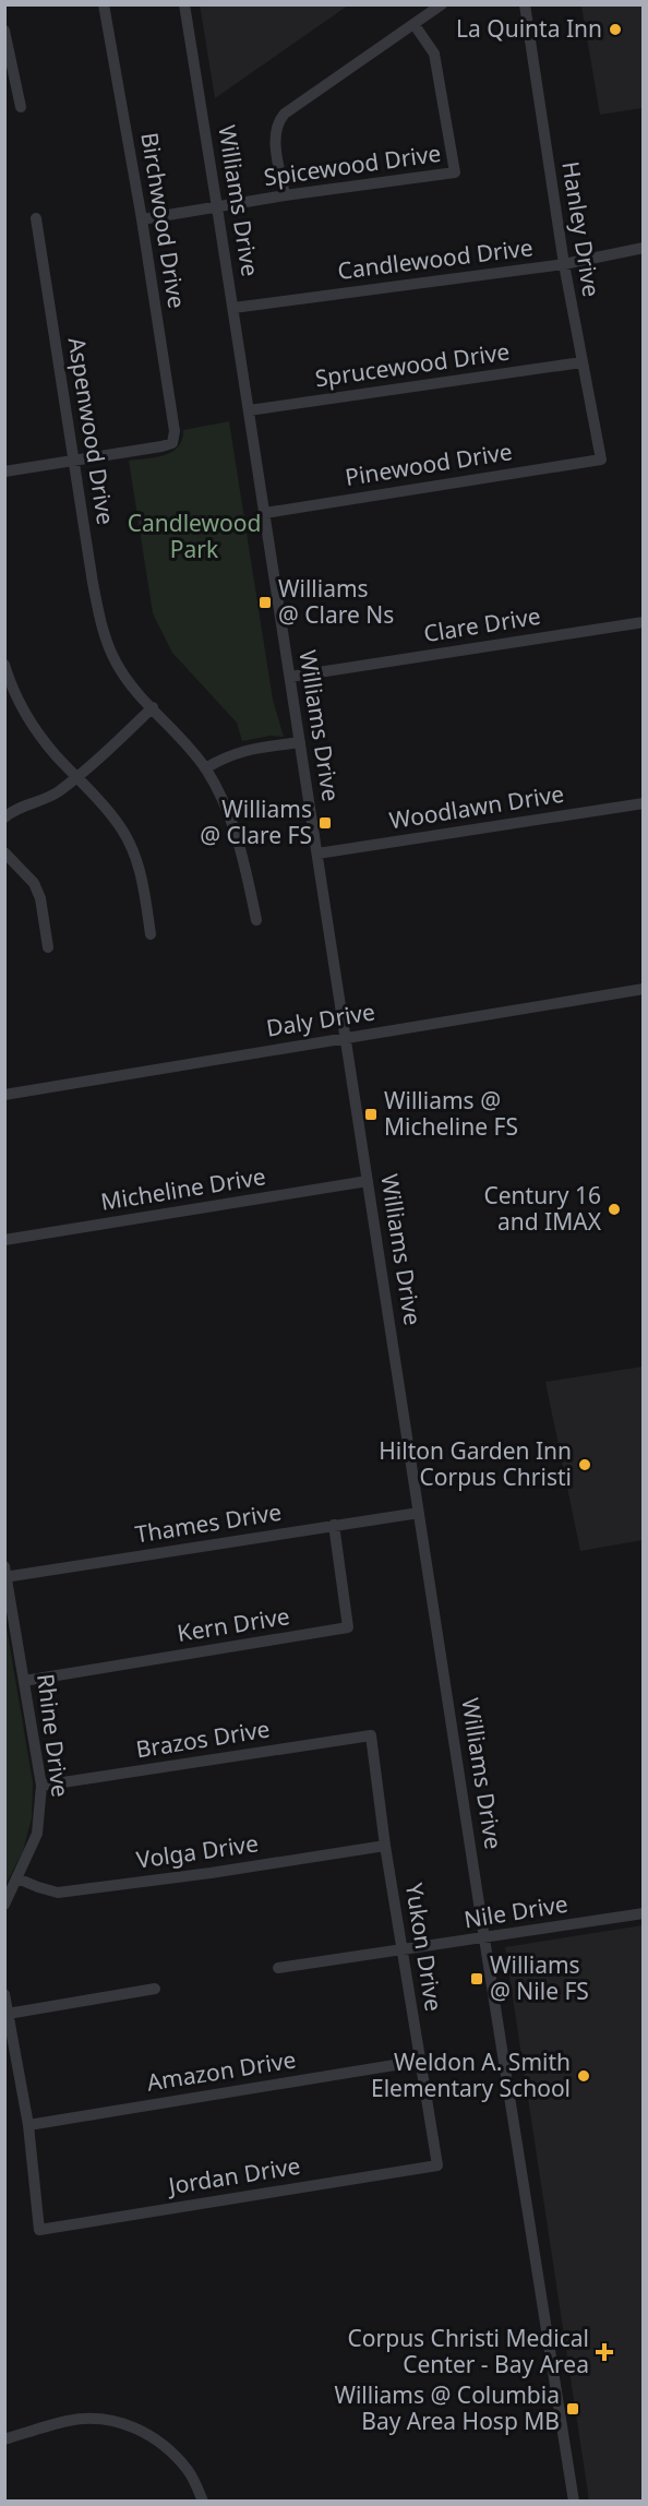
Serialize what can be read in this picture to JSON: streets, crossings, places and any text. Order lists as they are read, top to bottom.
{
  "streets": {
    "street": [
      "Spicewood Drive",
      "Williams Drive",
      "Birchwood Drive",
      "Hanley Drive",
      "Candlewood Drive",
      "Sprucewood Drive",
      "Aspenwood Drive",
      "Pinewood Drive",
      "Clare Drive",
      "Woodlawn Drive",
      "Daly Drive",
      "Micheline Drive",
      "Thames Drive",
      "Kern Drive",
      "Rhine Drive",
      "Brazos Drive",
      "Volga Drive",
      "Nile Drive",
      "Yukon Drive",
      "Amazon Drive",
      "Jordan Drive"
    ]
  },
  "crossings": [
    ["Spicewood Drive", "Williams Drive"],
    ["Spicewood Drive", "Birchwood Drive"],
    ["Williams Drive", "Candlewood Drive"],
    ["Williams Drive", "Sprucewood Drive"],
    ["Williams Drive", "Pinewood Drive"],
    ["Williams Drive", "Clare Drive"],
    ["Williams Drive", "Woodlawn Drive"],
    ["Williams Drive", "Daly Drive"],
    ["Williams Drive", "Micheline Drive"],
    ["Williams Drive", "Thames Drive"],
    ["Williams Drive", "Nile Drive"],
    ["Birchwood Drive", "Aspenwood Drive"],
    ["Hanley Drive", "Candlewood Drive"],
    ["Hanley Drive", "Sprucewood Drive"],
    ["Hanley Drive", "Pinewood Drive"],
    ["Thames Drive", "Kern Drive"],
    ["Thames Drive", "Rhine Drive"],
    ["Kern Drive", "Rhine Drive"],
    ["Rhine Drive", "Brazos Drive"],
    ["Rhine Drive", "Volga Drive"],
    ["Brazos Drive", "Yukon Drive"],
    ["Volga Drive", "Yukon Drive"],
    ["Nile Drive", "Yukon Drive"],
    ["Yukon Drive", "Amazon Drive"],
    ["Yukon Drive", "Jordan Drive"],
    ["Amazon Drive", "Jordan Drive"]
  ],
  "parks": ["Candlewood Park"],
  "places": {
    "other": [
      "La Quinta Inn",
      "Century 16 and IMAX",
      "Hilton Garden Inn Corpus Christi",
      "Weldon A. Smith Elementary School"
    ],
    "transit": [
      "Williams @ Clare Ns",
      "Williams @ Clare FS",
      "Williams @ Micheline FS",
      "Williams @ Nile FS",
      "Williams @ Columbia Bay Area Hosp MB"
    ],
    "health": ["Corpus Christi Medical Center - Bay Area"]
  }
}
